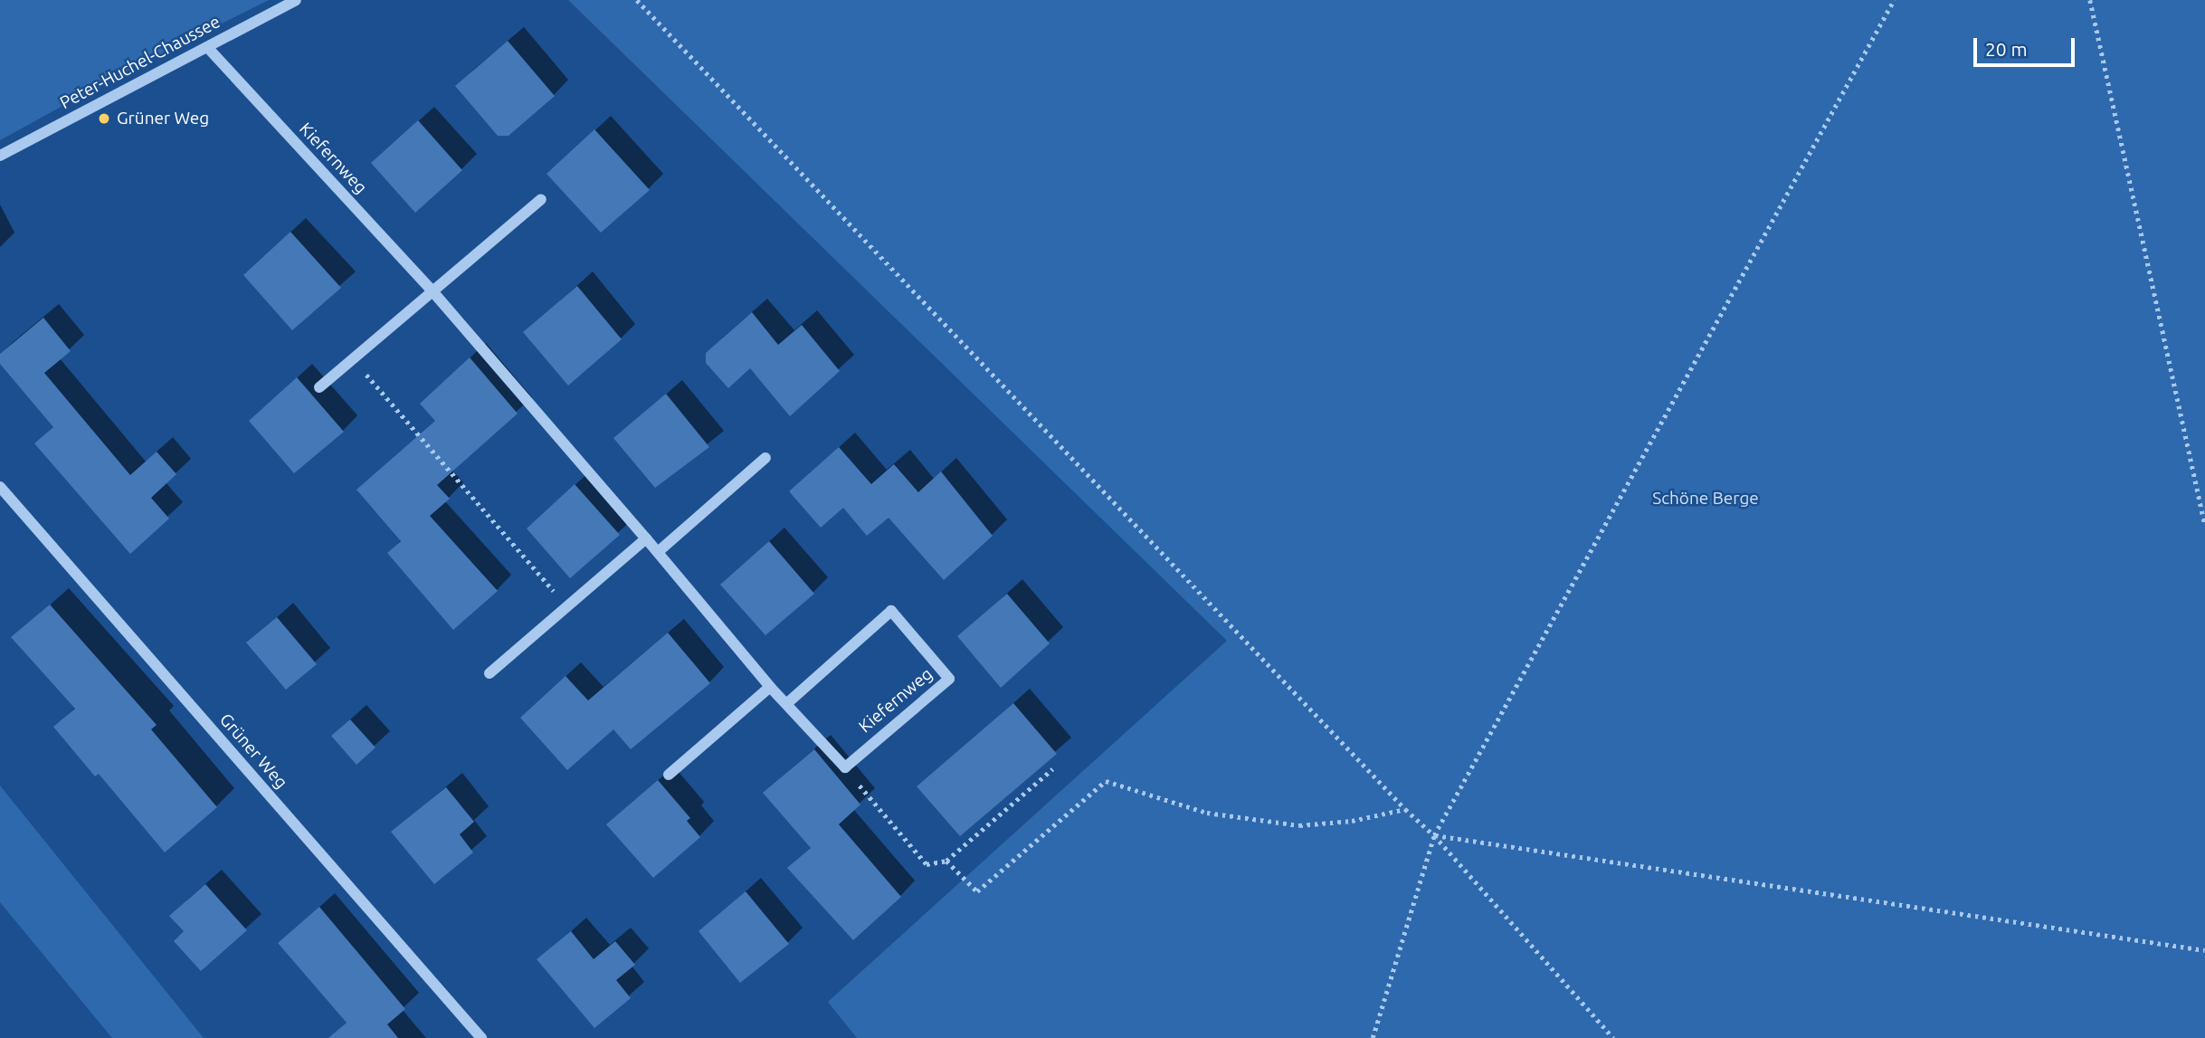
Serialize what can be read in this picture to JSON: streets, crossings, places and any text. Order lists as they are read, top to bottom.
{
  "streets": {
    "street": ["Peter-Huchel-Chaussee", "Kiefernweg", "Grüner Weg"]
  },
  "crossings": [
    ["Peter-Huchel-Chaussee", "Kiefernweg"]
  ],
  "parks": ["Schöne Berge"],
  "places": ["Grüner Weg"],
  "scale_bar": "20 m"
}
